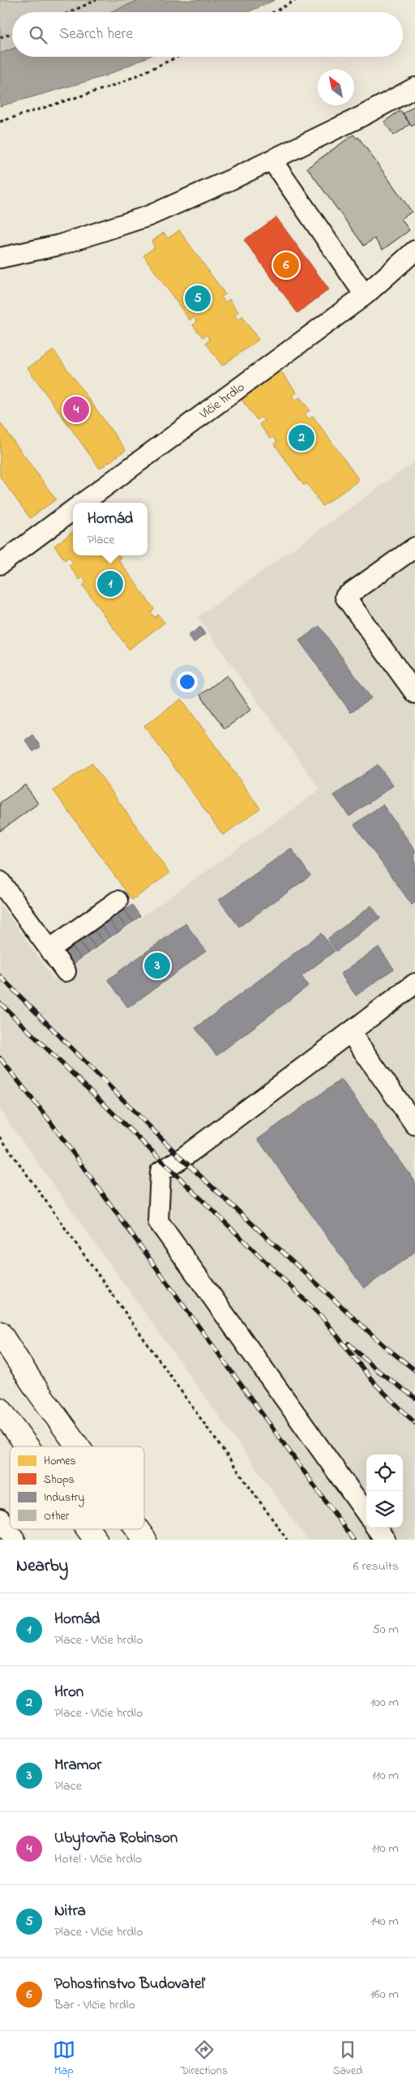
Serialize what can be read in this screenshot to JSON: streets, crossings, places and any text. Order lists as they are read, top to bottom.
{
  "streets": {
    "street": ["Vlčie hrdlo"]
  },
  "legend": [
    "Homes",
    "Shops",
    "Industry",
    "Other"
  ],
  "north": "top left",
  "page": {
    "search": "Search here",
    "pins": [
      "6",
      "5",
      "4",
      "2",
      "1",
      "3"
    ],
    "popup": ["Hornád", "Place"],
    "heading": ["Nearby", "6 results"],
    "list": [
      {
        "mark": "1",
        "name": "Hornád",
        "note": "Place · Vlčie hrdlo",
        "value": "50 m"
      },
      {
        "mark": "2",
        "name": "Hron",
        "note": "Place · Vlčie hrdlo",
        "value": "100 m"
      },
      {
        "mark": "3",
        "name": "Mramor",
        "note": "Place",
        "value": "110 m"
      },
      {
        "mark": "4",
        "name": "Ubytovňa Robinson",
        "note": "Hotel · Vlčie hrdlo",
        "value": "110 m"
      },
      {
        "mark": "5",
        "name": "Nitra",
        "note": "Place · Vlčie hrdlo",
        "value": "140 m"
      },
      {
        "mark": "6",
        "name": "Pohostinstvo Budovateľ",
        "note": "Bar · Vlčie hrdlo",
        "value": "160 m"
      }
    ],
    "nav": ["Map", "Directions", "Saved"]
  }
}
